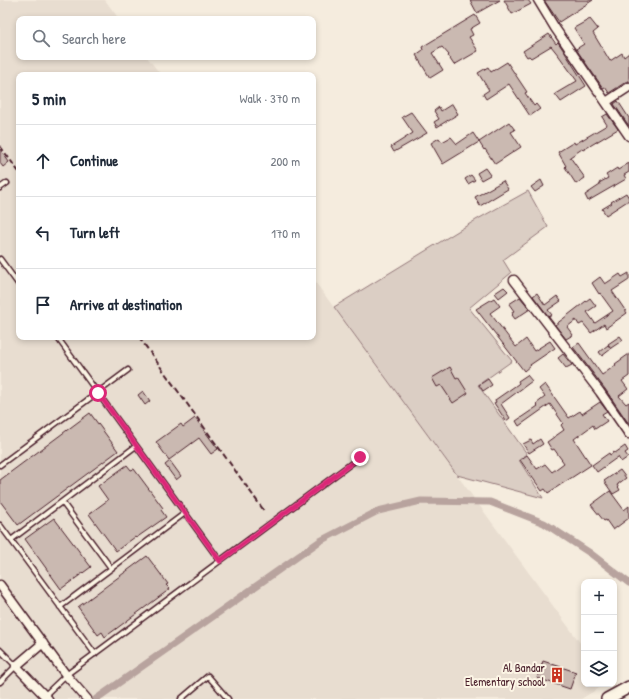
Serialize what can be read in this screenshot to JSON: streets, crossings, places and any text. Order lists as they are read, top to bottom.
{
  "places": {
    "building": ["Al Bandar Elementary school"]
  },
  "page": {
    "search": "Search here",
    "heading": ["5 min", "Walk · 370 m"],
    "list": [
      ["Continue", "200 m"],
      ["Turn left", "170 m"],
      "Arrive at destination"
    ],
    "map_buttons": ["+", "−"]
  }
}
